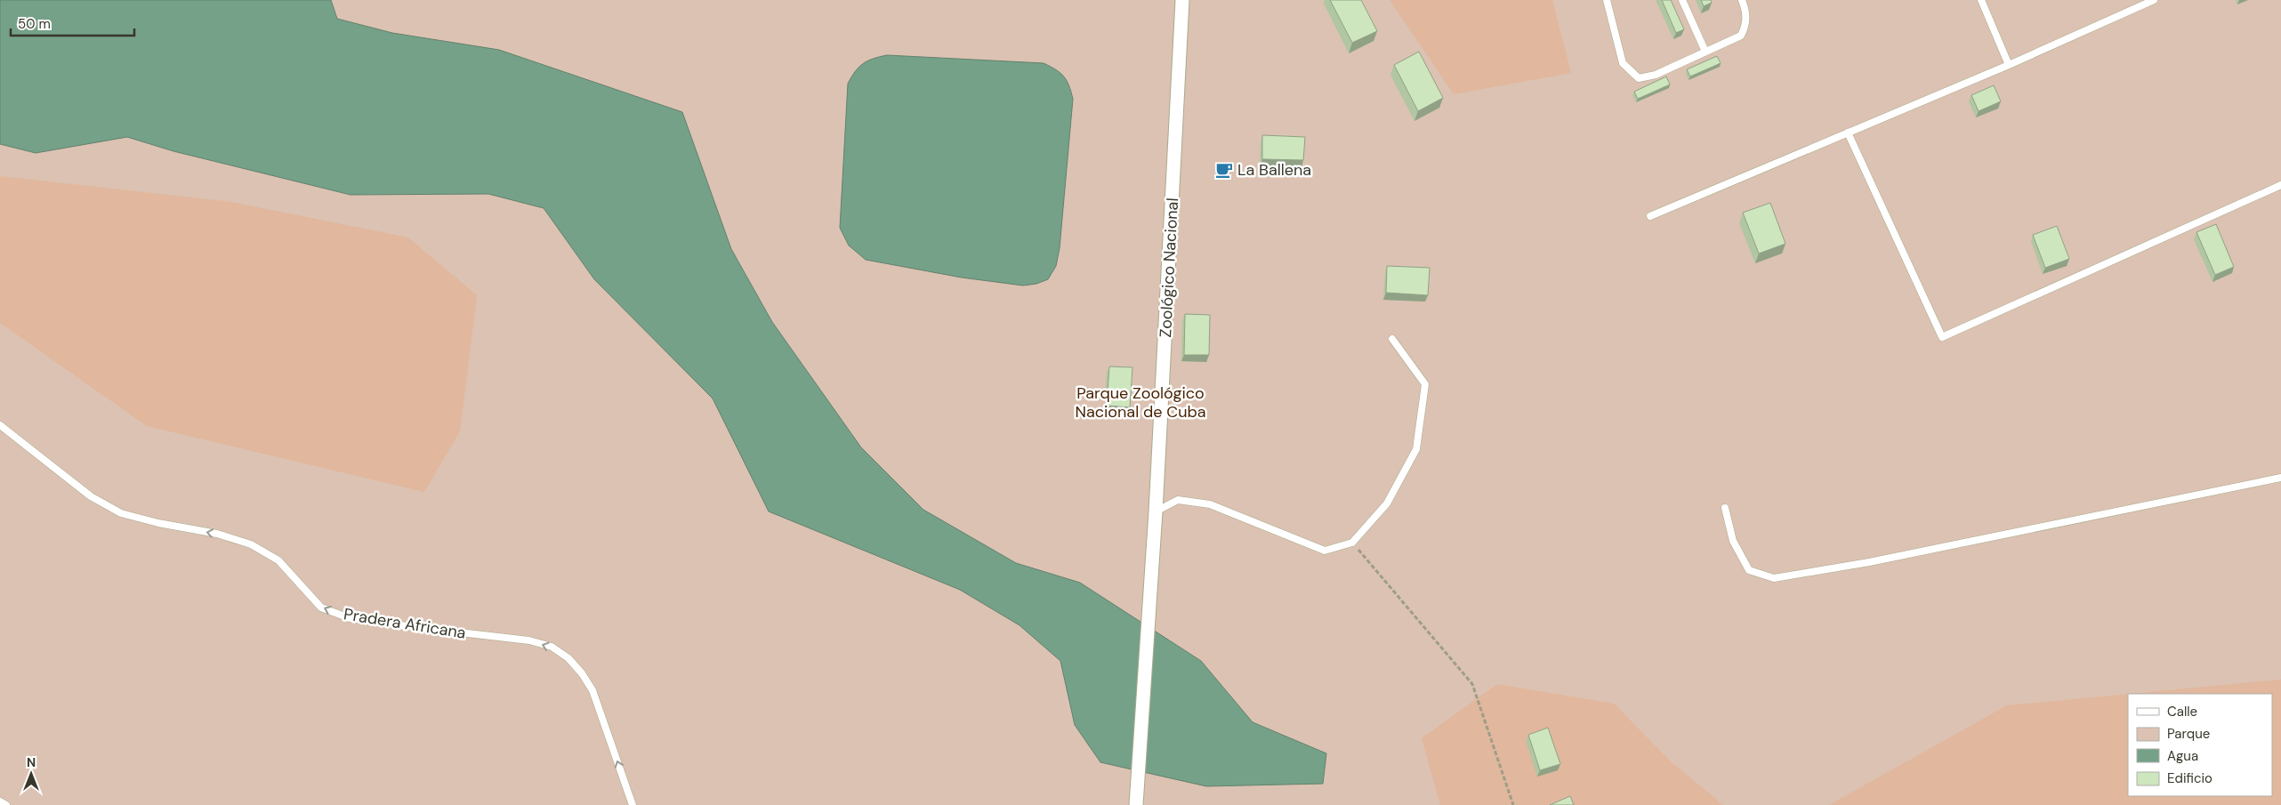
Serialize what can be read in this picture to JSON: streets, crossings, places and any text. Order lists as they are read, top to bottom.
{
  "streets": {
    "street": ["Zoológico Nacional"],
    "lane": ["Pradera Africana"]
  },
  "one_way": ["Pradera Africana"],
  "parks": ["Parque Zoológico Nacional de Cuba"],
  "places": {
    "cafe": ["La Ballena"]
  },
  "legend": [
    "Calle",
    "Parque",
    "Agua",
    "Edificio"
  ],
  "scale_bar": "50 m",
  "north": "top"
}
